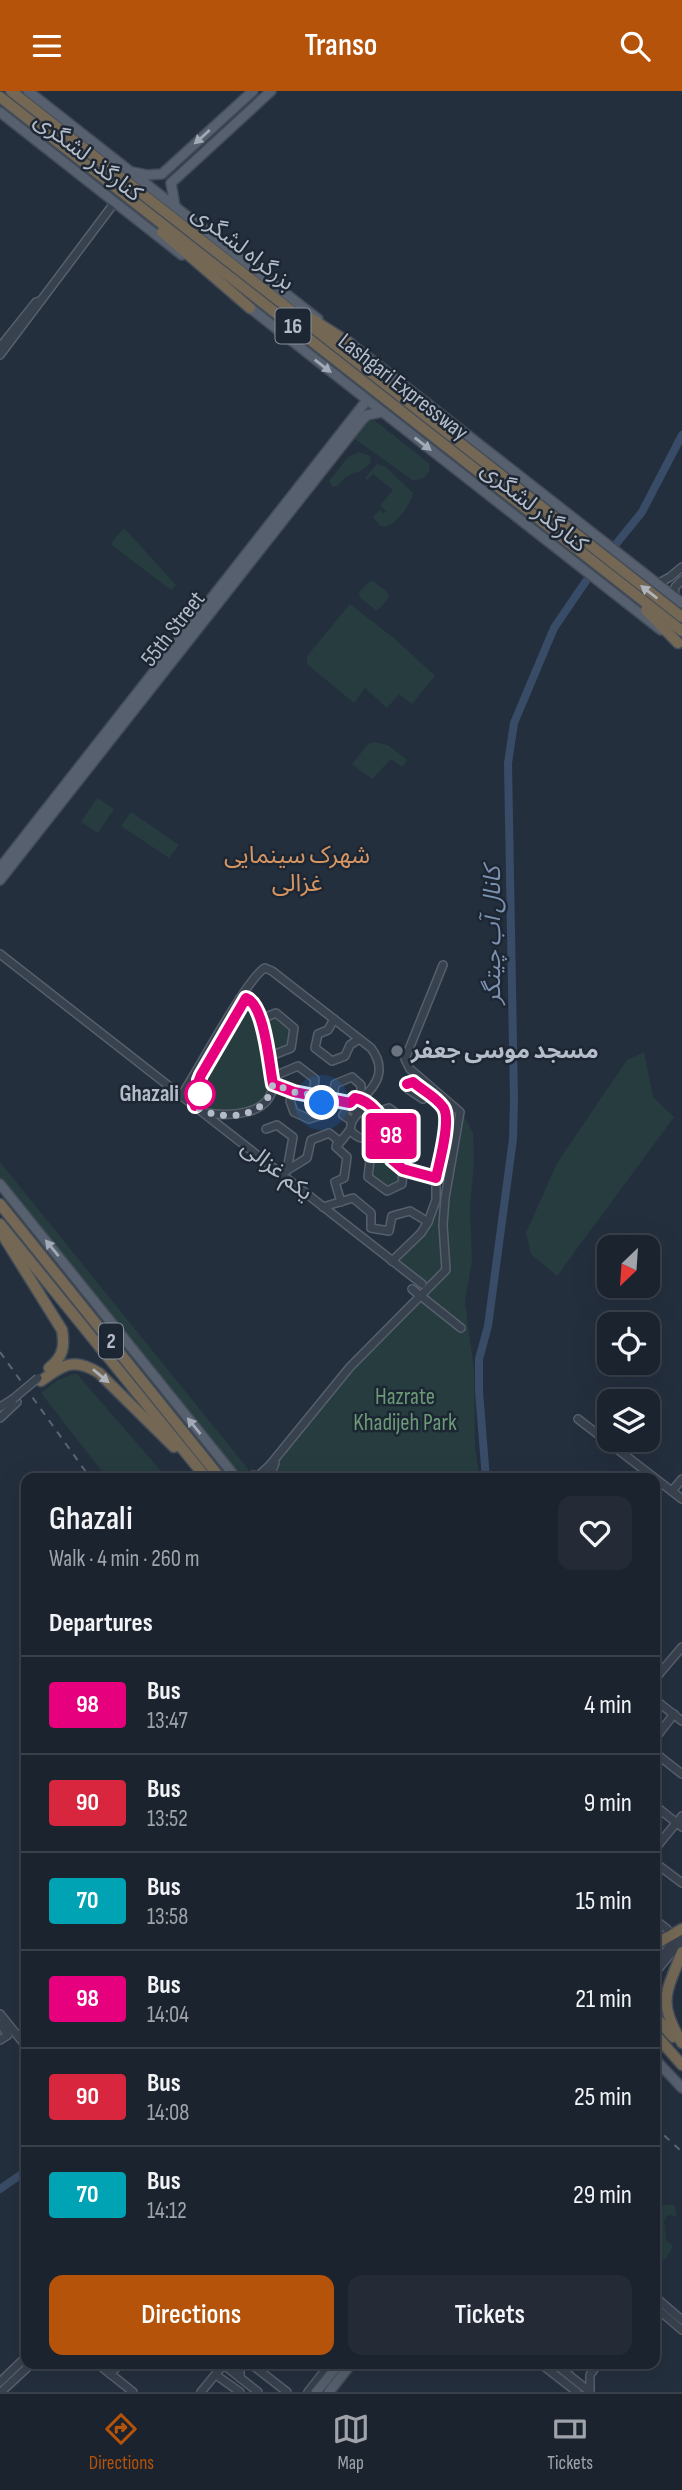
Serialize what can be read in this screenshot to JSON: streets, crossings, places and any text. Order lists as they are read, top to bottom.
{
  "streets": {
    "highway": [
      "بزرگراه لشگری",
      "16",
      "Lashgari Expressway",
      "2"
    ],
    "main road": ["کنارگذر لشگری", "55th Street"],
    "street": ["یکم غزالی"]
  },
  "crossings": [
    ["کنارگذر لشگری", "بزرگراه لشگری"],
    ["کنارگذر لشگری", "55th Street"]
  ],
  "districts": ["شهرک سینمایی غزالی"],
  "water": ["کانال آب چیتگر"],
  "parks": ["Hazrate Khadijeh Park"],
  "places": ["مسجد موسی جعفر", "Ghazali"],
  "lines": ["bus line 98"],
  "north": "bottom left",
  "page": {
    "header": "Transo",
    "on_map": "98",
    "heading": [
      ["Ghazali", "Walk · 4 min · 260 m"],
      "Departures"
    ],
    "list": [
      {
        "mark": "98",
        "name": "Bus",
        "note": "13:47",
        "value": "4 min"
      },
      {
        "mark": "90",
        "name": "Bus",
        "note": "13:52",
        "value": "9 min"
      },
      {
        "mark": "70",
        "name": "Bus",
        "note": "13:58",
        "value": "15 min"
      },
      {
        "mark": "98",
        "name": "Bus",
        "note": "14:04",
        "value": "21 min"
      },
      {
        "mark": "90",
        "name": "Bus",
        "note": "14:08",
        "value": "25 min"
      },
      {
        "mark": "70",
        "name": "Bus",
        "note": "14:12",
        "value": "29 min"
      }
    ],
    "buttons": ["Directions", "Tickets"],
    "tabs": ["Directions", "Map", "Tickets"]
  }
}
